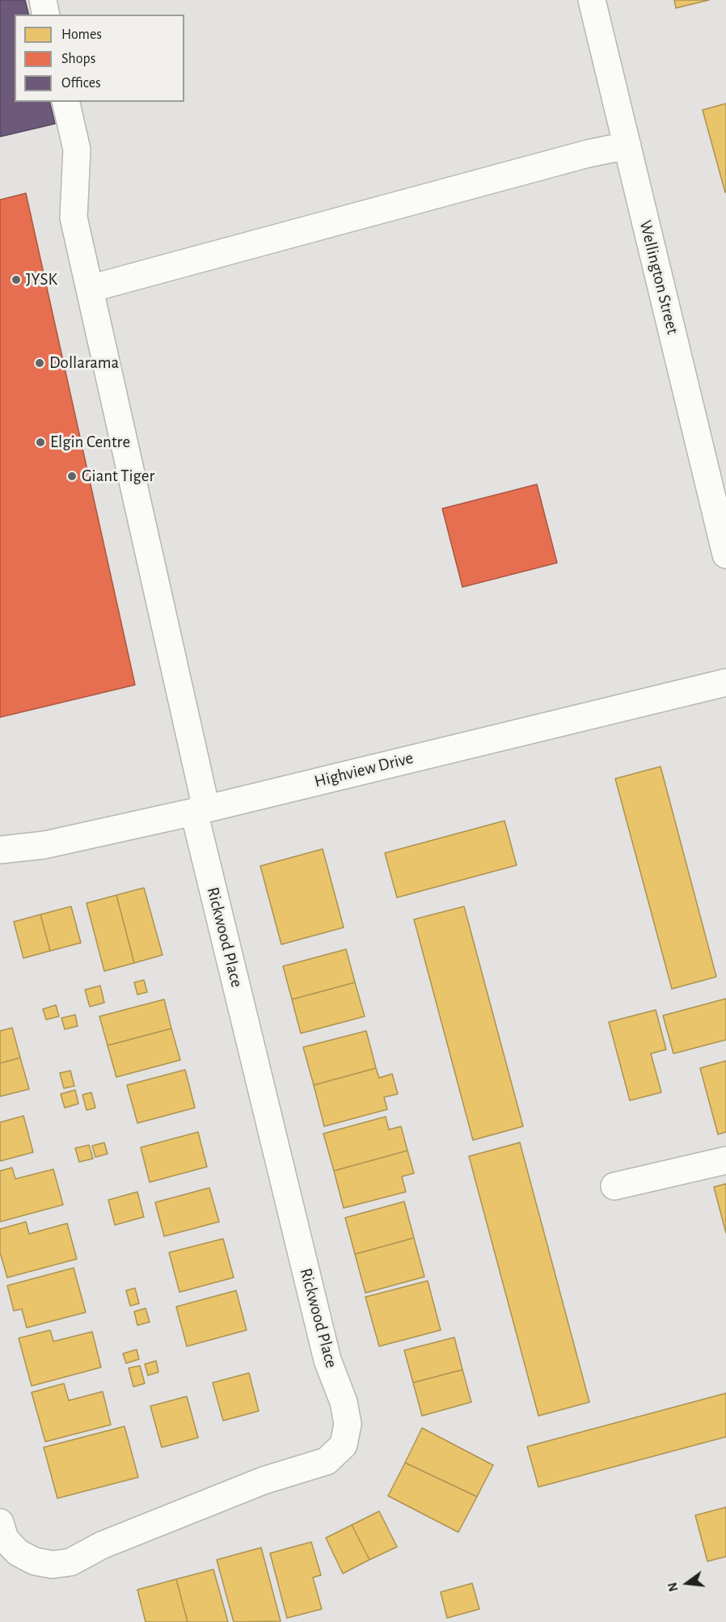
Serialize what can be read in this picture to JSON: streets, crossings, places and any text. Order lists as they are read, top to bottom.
{
  "streets": {
    "street": ["Wellington Street", "Highview Drive", "Rickwood Place"]
  },
  "crossings": [
    ["Highview Drive", "Rickwood Place"]
  ],
  "places": [
    "JYSK",
    "Dollarama",
    "Elgin Centre",
    "Giant Tiger"
  ],
  "legend": ["Homes", "Shops", "Offices"],
  "north": "left"
}
